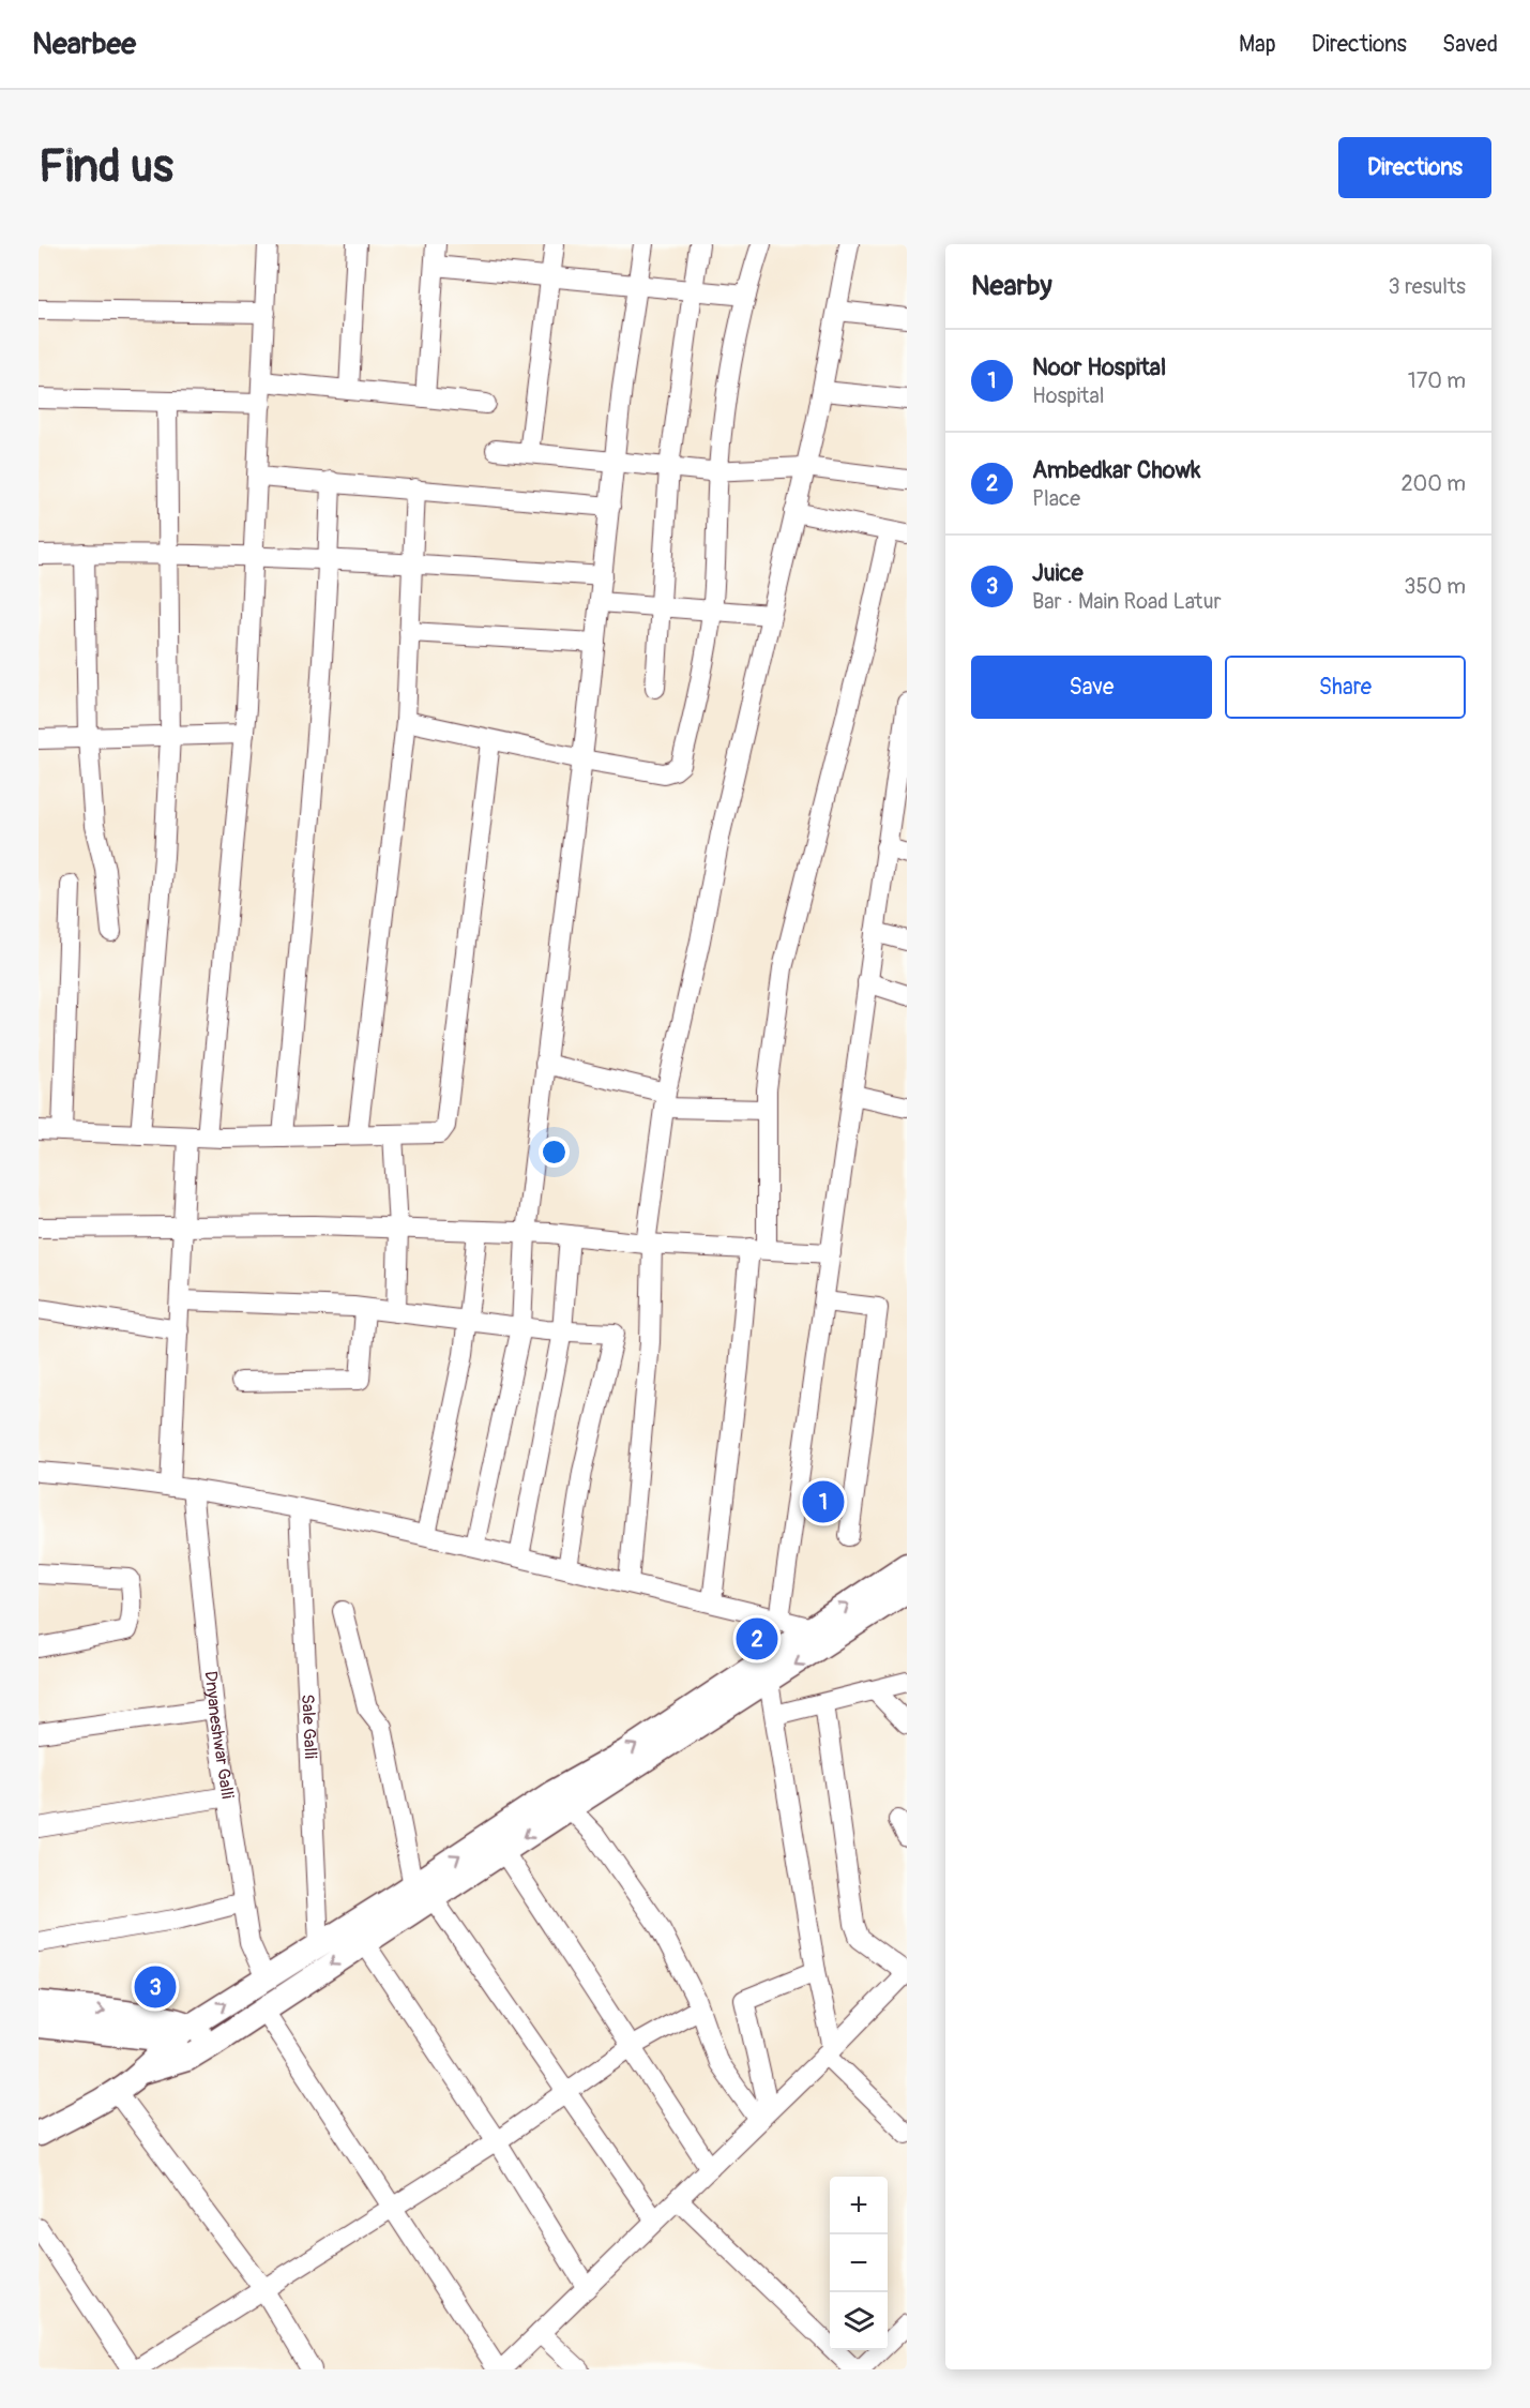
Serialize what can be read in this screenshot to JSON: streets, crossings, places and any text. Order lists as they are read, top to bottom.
{
  "streets": {
    "street": ["Sale Galli", "Dnyaneshwar Galli"]
  },
  "page": {
    "header": "Nearbee",
    "nav": ["Map", "Directions", "Saved"],
    "buttons": [
      "Directions",
      ["Save", "Share"]
    ],
    "title": "Find us",
    "heading": ["Nearby", "3 results"],
    "list": [
      {
        "mark": "1",
        "name": "Noor Hospital",
        "note": "Hospital",
        "value": "170 m"
      },
      {
        "mark": "2",
        "name": "Ambedkar Chowk",
        "note": "Place",
        "value": "200 m"
      },
      {
        "mark": "3",
        "name": "Juice",
        "note": "Bar · Main Road Latur",
        "value": "350 m"
      }
    ],
    "pins": ["1", "2", "3"],
    "map_buttons": ["+", "−"]
  }
}
